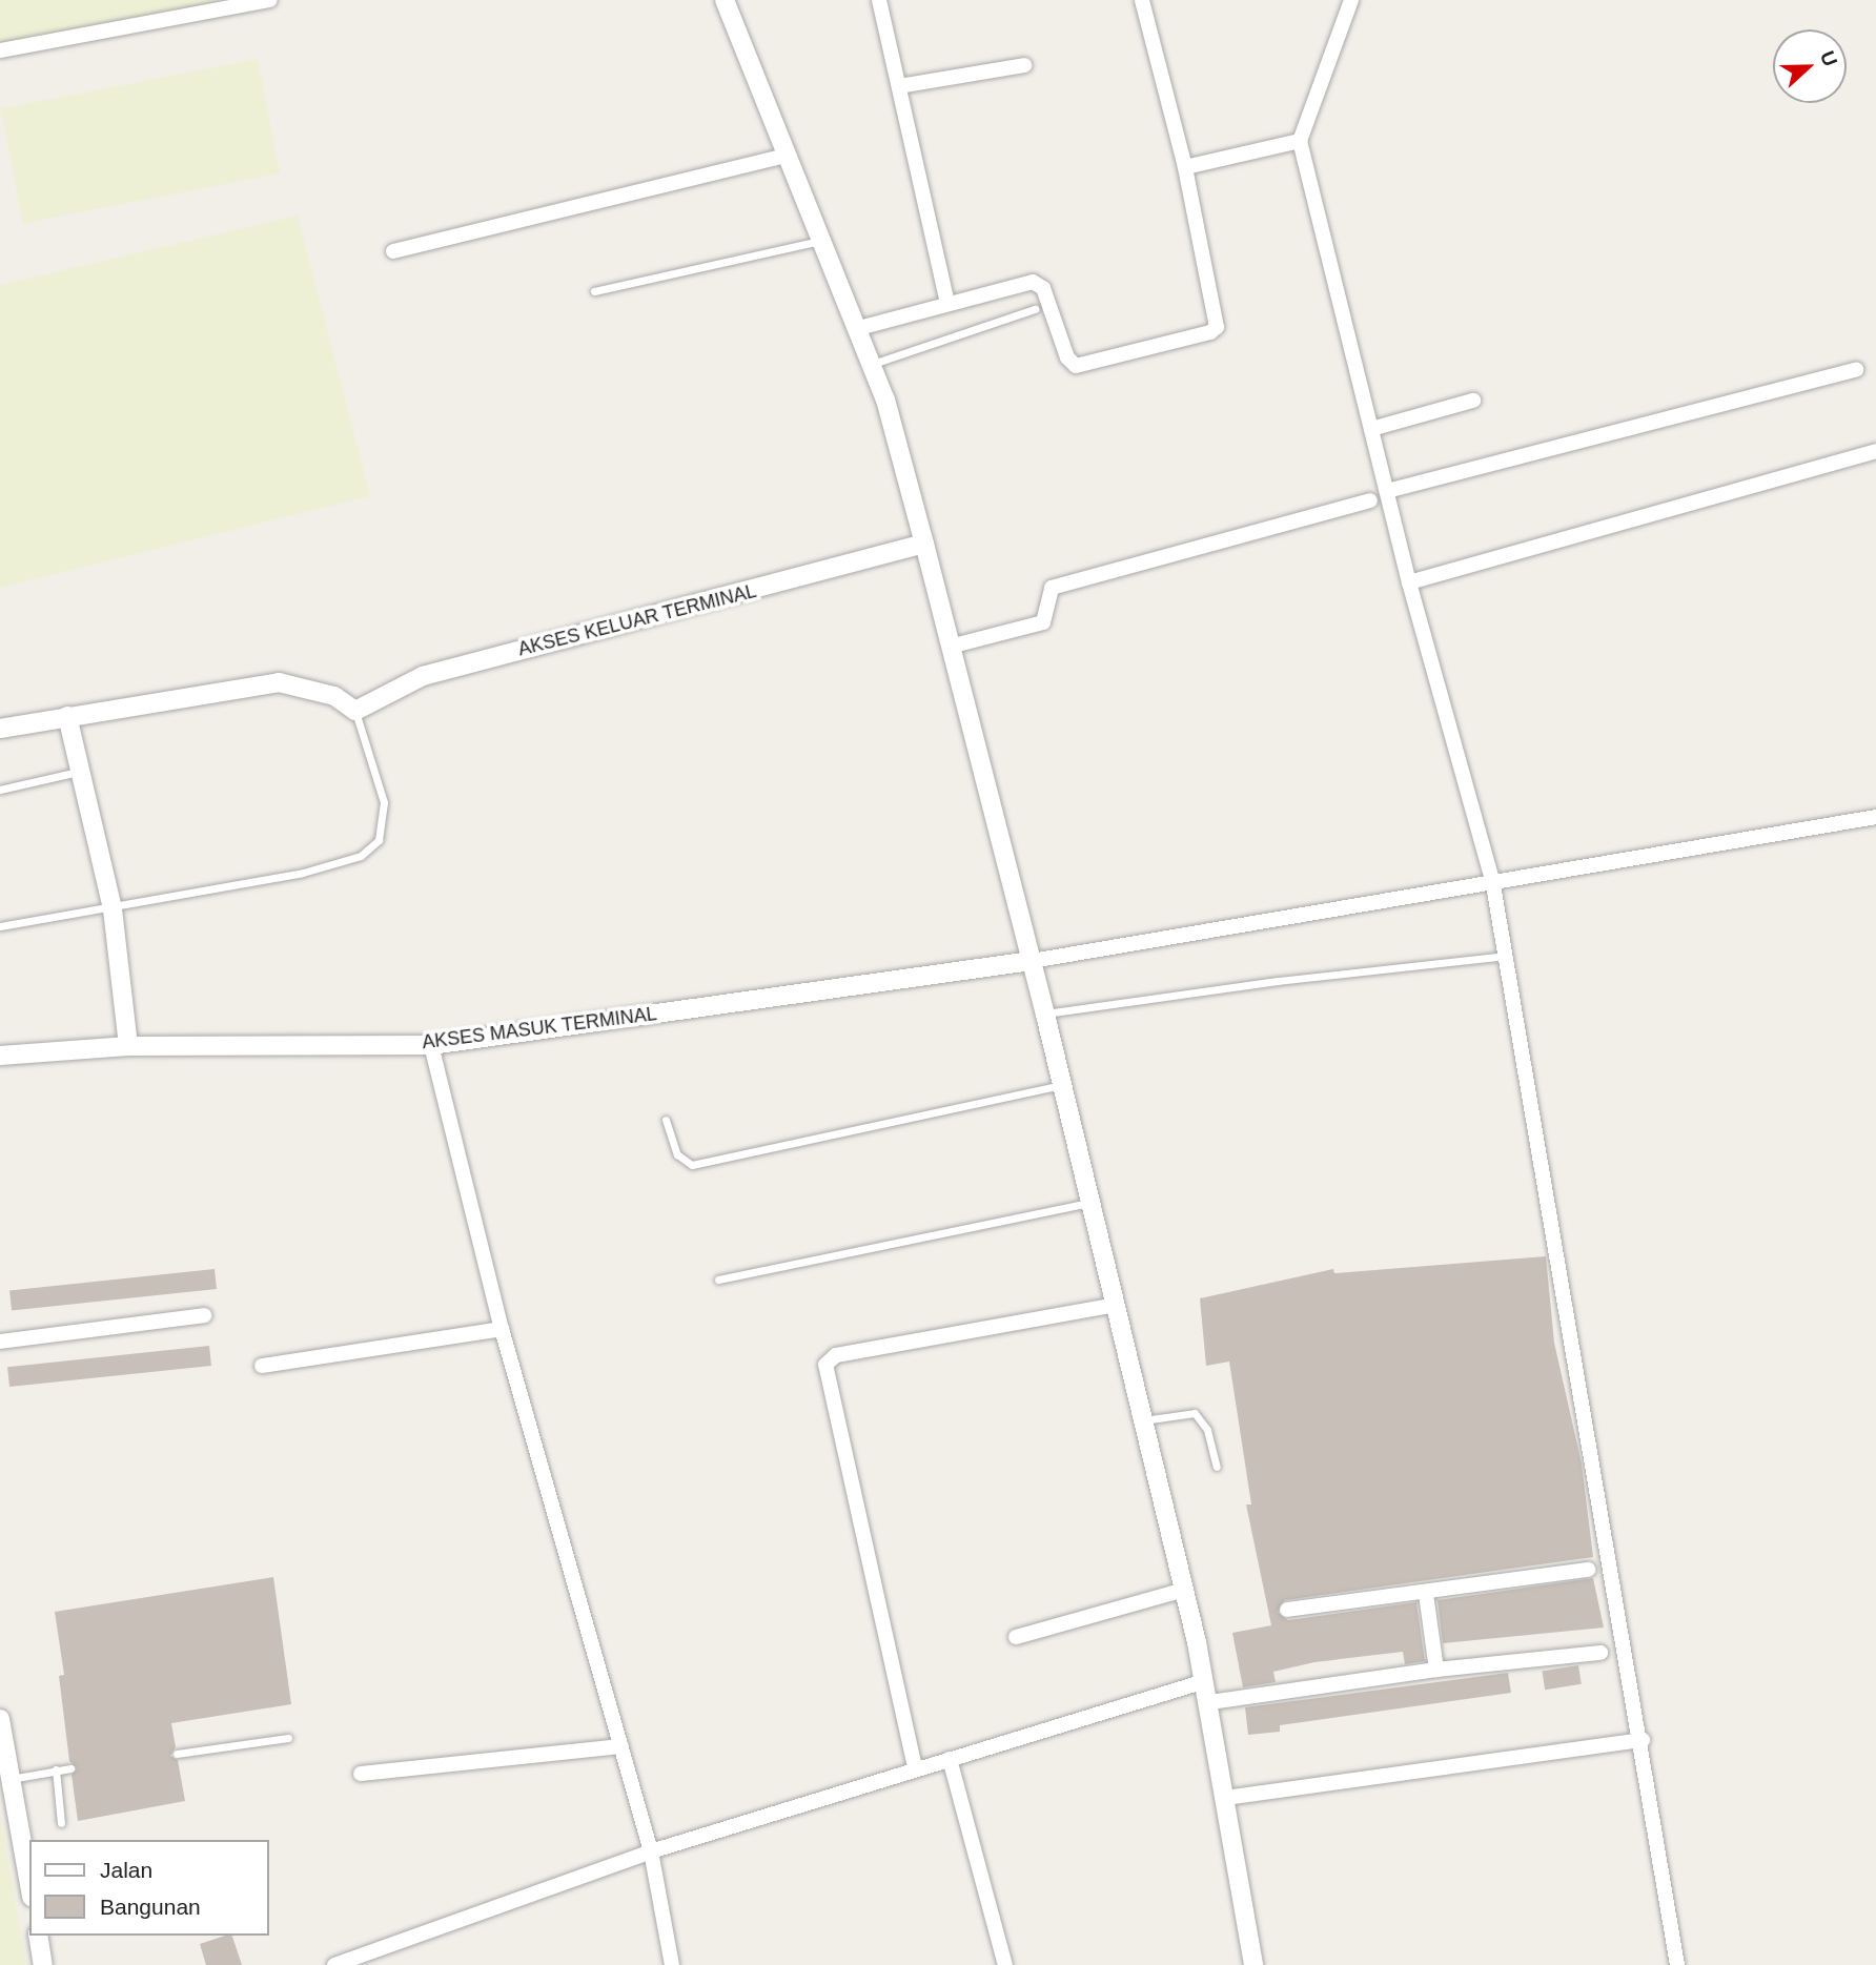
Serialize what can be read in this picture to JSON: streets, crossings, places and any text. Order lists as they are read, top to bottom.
{
  "streets": {
    "street": ["AKSES KELUAR TERMINAL", "AKSES MASUK TERMINAL"]
  },
  "legend": ["Jalan", "Bangunan"],
  "north": "right"
}
